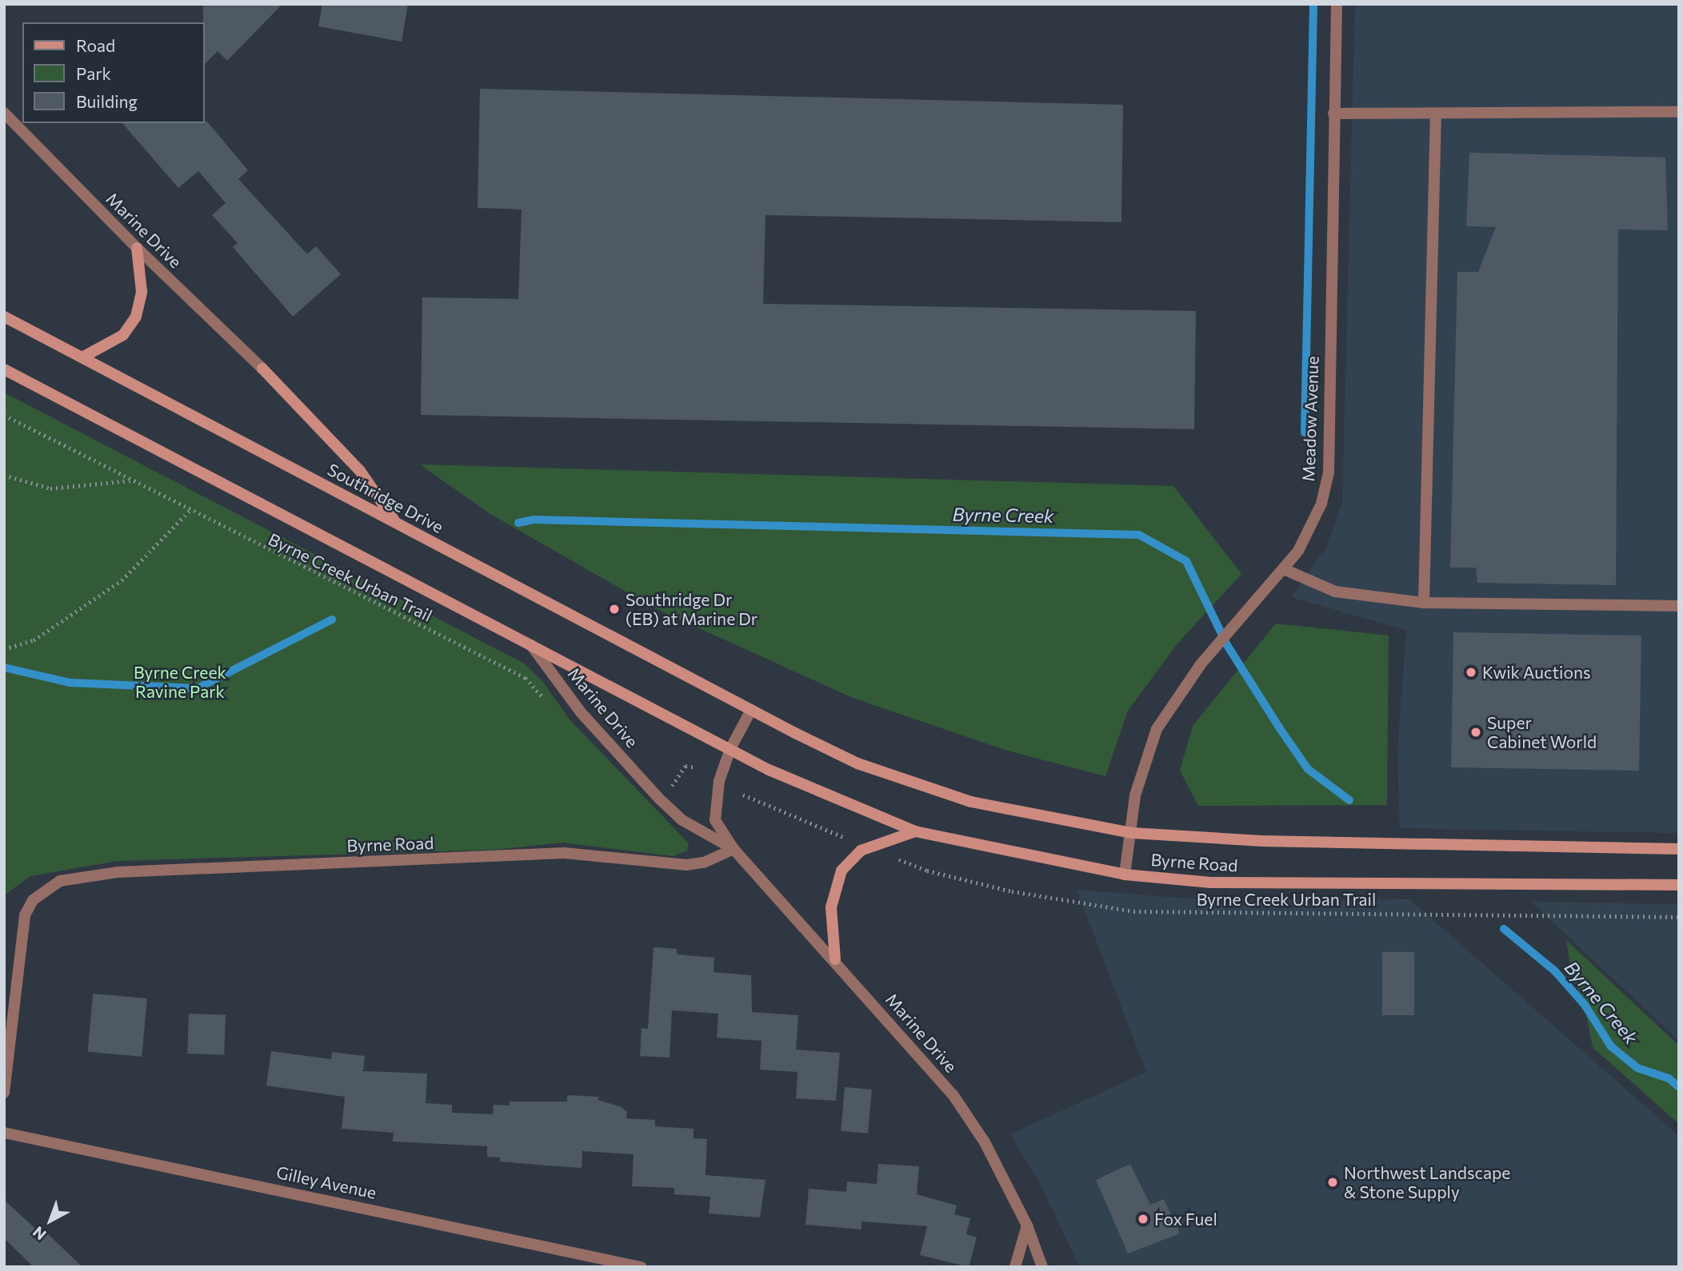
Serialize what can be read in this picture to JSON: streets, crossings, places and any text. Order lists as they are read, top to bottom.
{
  "streets": {
    "main road": ["Southridge Drive", "Byrne Road"],
    "street": ["Marine Drive", "Meadow Avenue", "Gilley Avenue"],
    "path": ["Byrne Creek Urban Trail"]
  },
  "crossings": [
    ["Marine Drive", "Southridge Drive"],
    ["Marine Drive", "Byrne Road"],
    ["Meadow Avenue", "Byrne Road"],
    ["Southridge Drive", "Byrne Road"]
  ],
  "water": ["Byrne Creek"],
  "parks": ["Byrne Creek Ravine Park"],
  "places": [
    "Southridge Dr (EB) at Marine Dr",
    "Kwik Auctions",
    "Super Cabinet World",
    "Northwest Landscape & Stone Supply",
    "Fox Fuel"
  ],
  "legend": ["Road", "Park", "Building"],
  "north": "bottom left"
}
